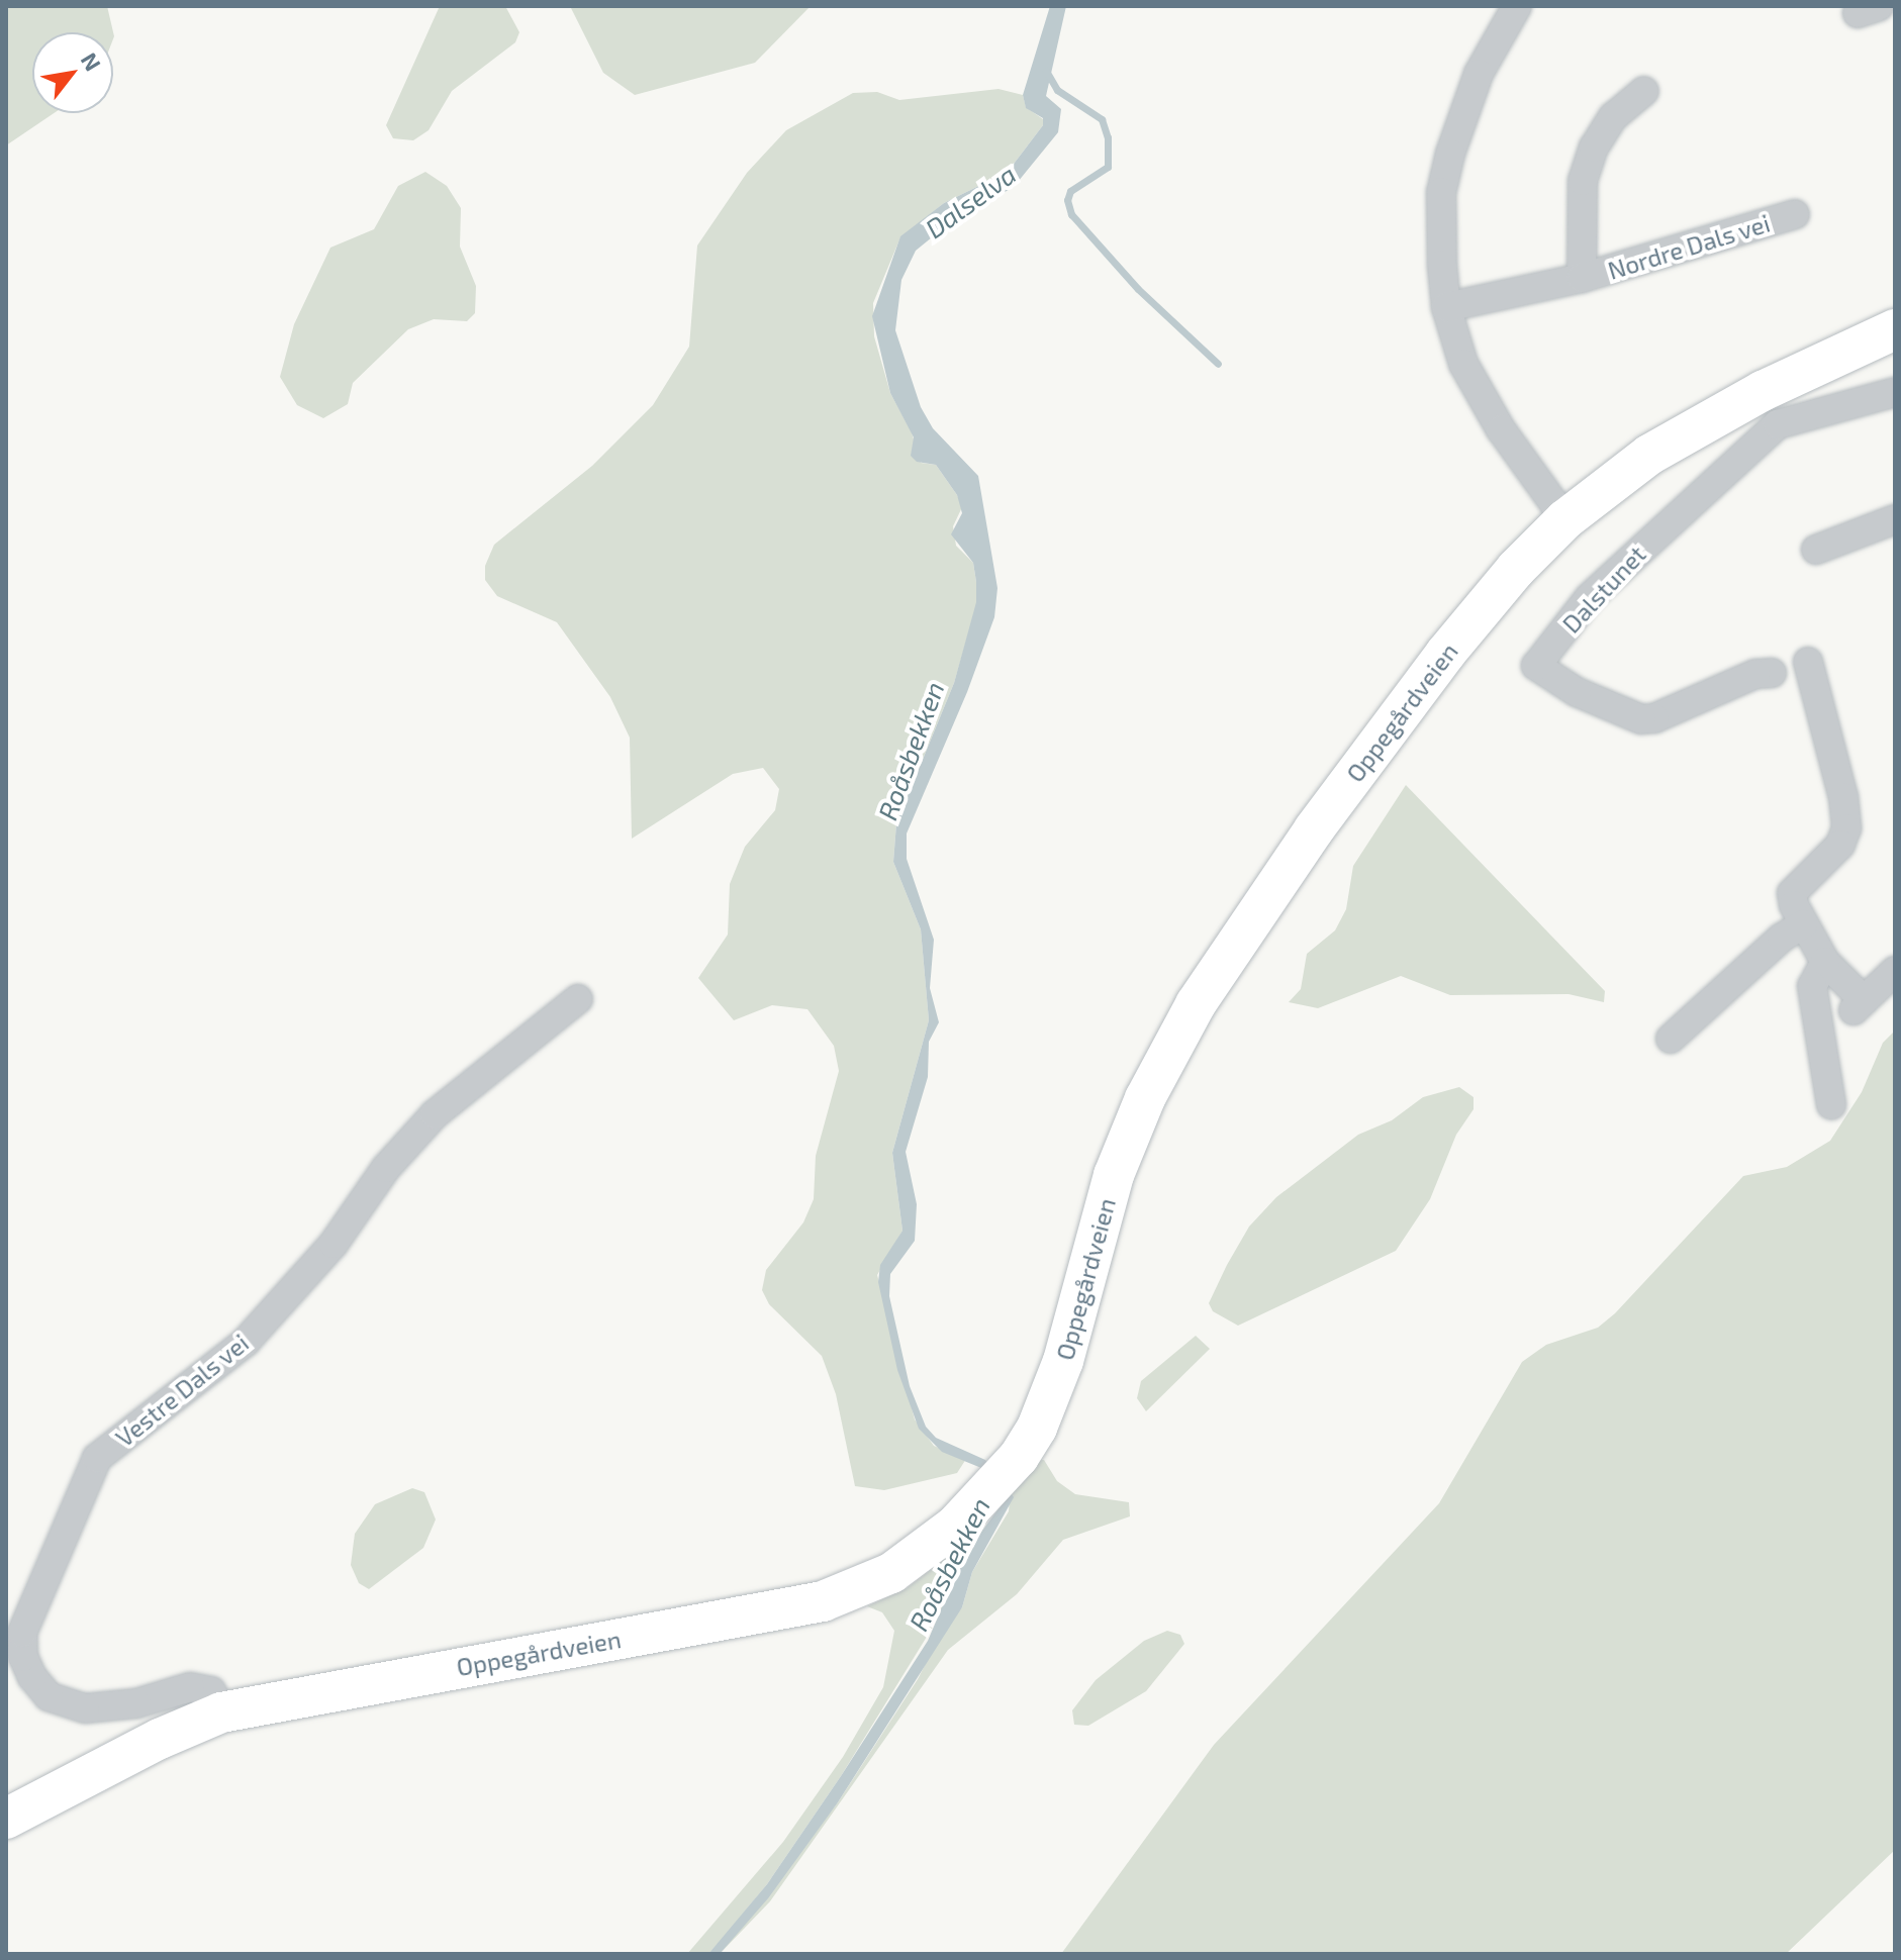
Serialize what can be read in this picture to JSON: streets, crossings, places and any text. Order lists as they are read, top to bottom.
{
  "streets": {
    "main road": ["Oppegårdveien"],
    "street": ["Nordre Dals vei", "Dalstunet", "Vestre Dals vei"]
  },
  "crossings": [
    ["Oppegårdveien", "Vestre Dals vei"]
  ],
  "water": ["Dalselva", "Roåsbekken"],
  "north": "top right"
}
